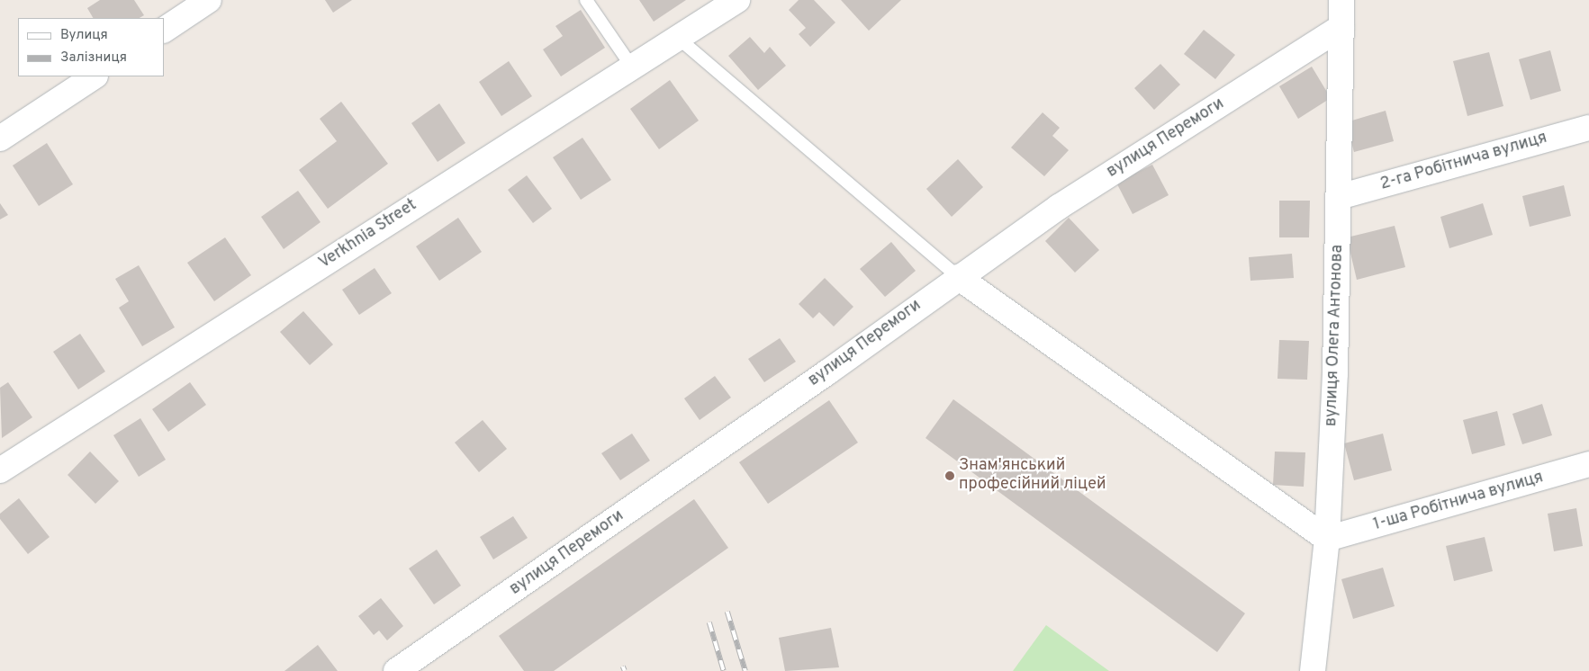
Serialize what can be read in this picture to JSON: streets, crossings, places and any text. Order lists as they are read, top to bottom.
{
  "streets": {
    "street": [
      "вулиця Перемоги",
      "2-га Робітнича вулиця",
      "Verkhnia Street",
      "вулиця Олега Антонова",
      "1-ша Робітнича вулиця"
    ]
  },
  "crossings": [
    ["вулиця Перемоги", "вулиця Олега Антонова"],
    ["2-га Робітнича вулиця", "вулиця Олега Антонова"],
    ["вулиця Олега Антонова", "1-ша Робітнича вулиця"]
  ],
  "places": ["Знам'янський професійний ліцей"],
  "legend": ["Вулиця", "Залізниця"]
}
